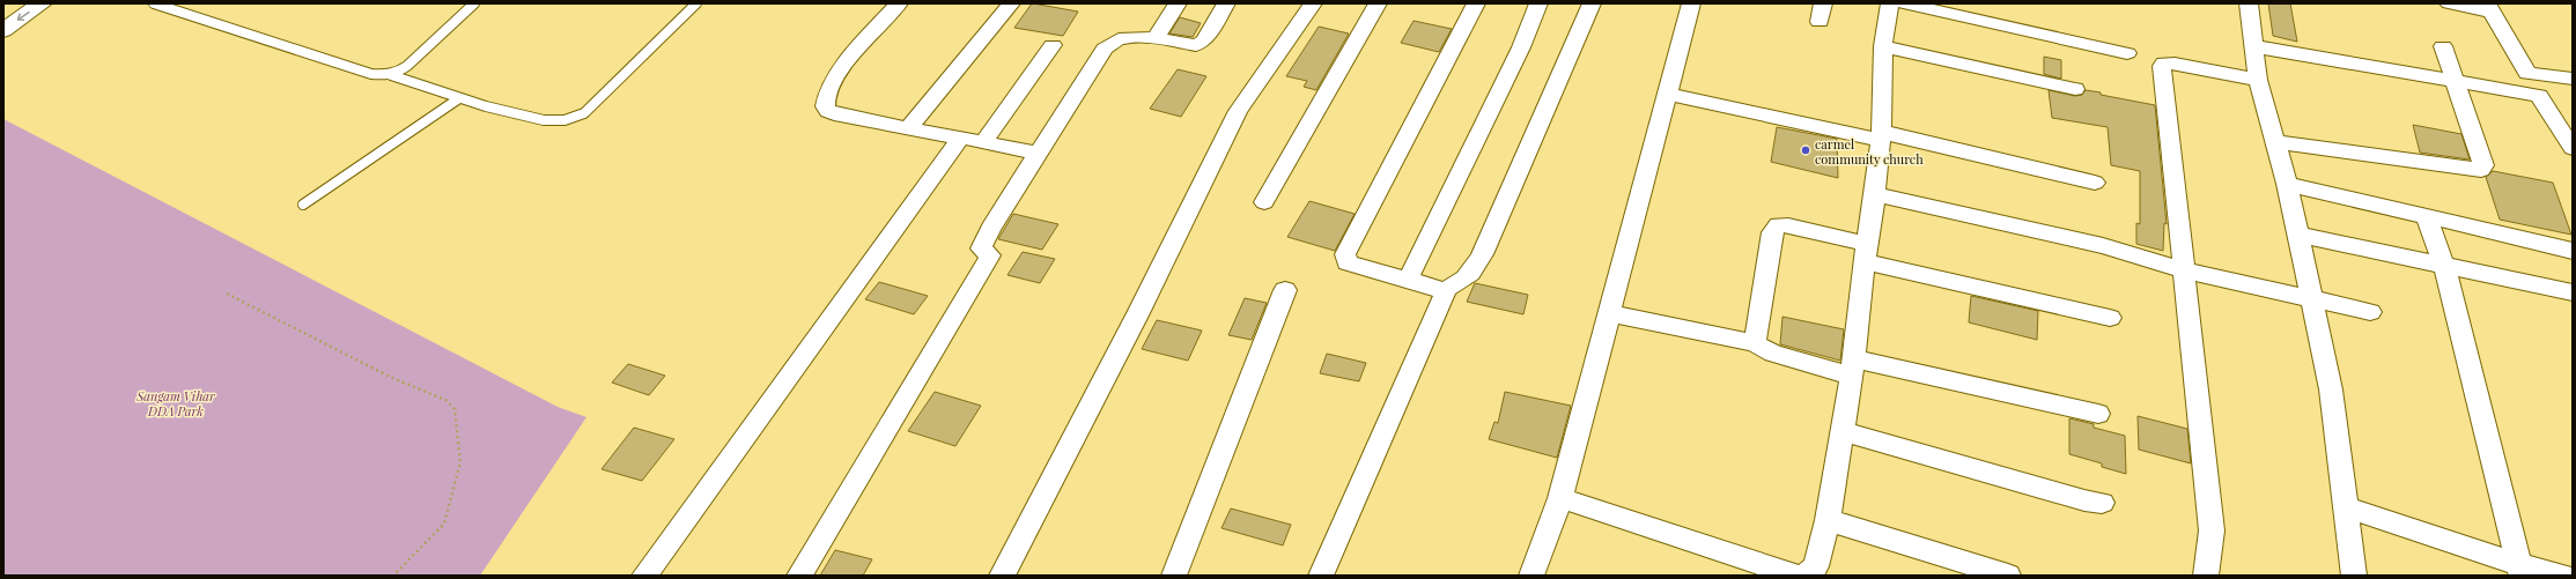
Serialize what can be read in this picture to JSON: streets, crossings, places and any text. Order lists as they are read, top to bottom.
{
  "parks": ["Sangam Vihar DDA Park"],
  "places": ["carmel community church"]
}
